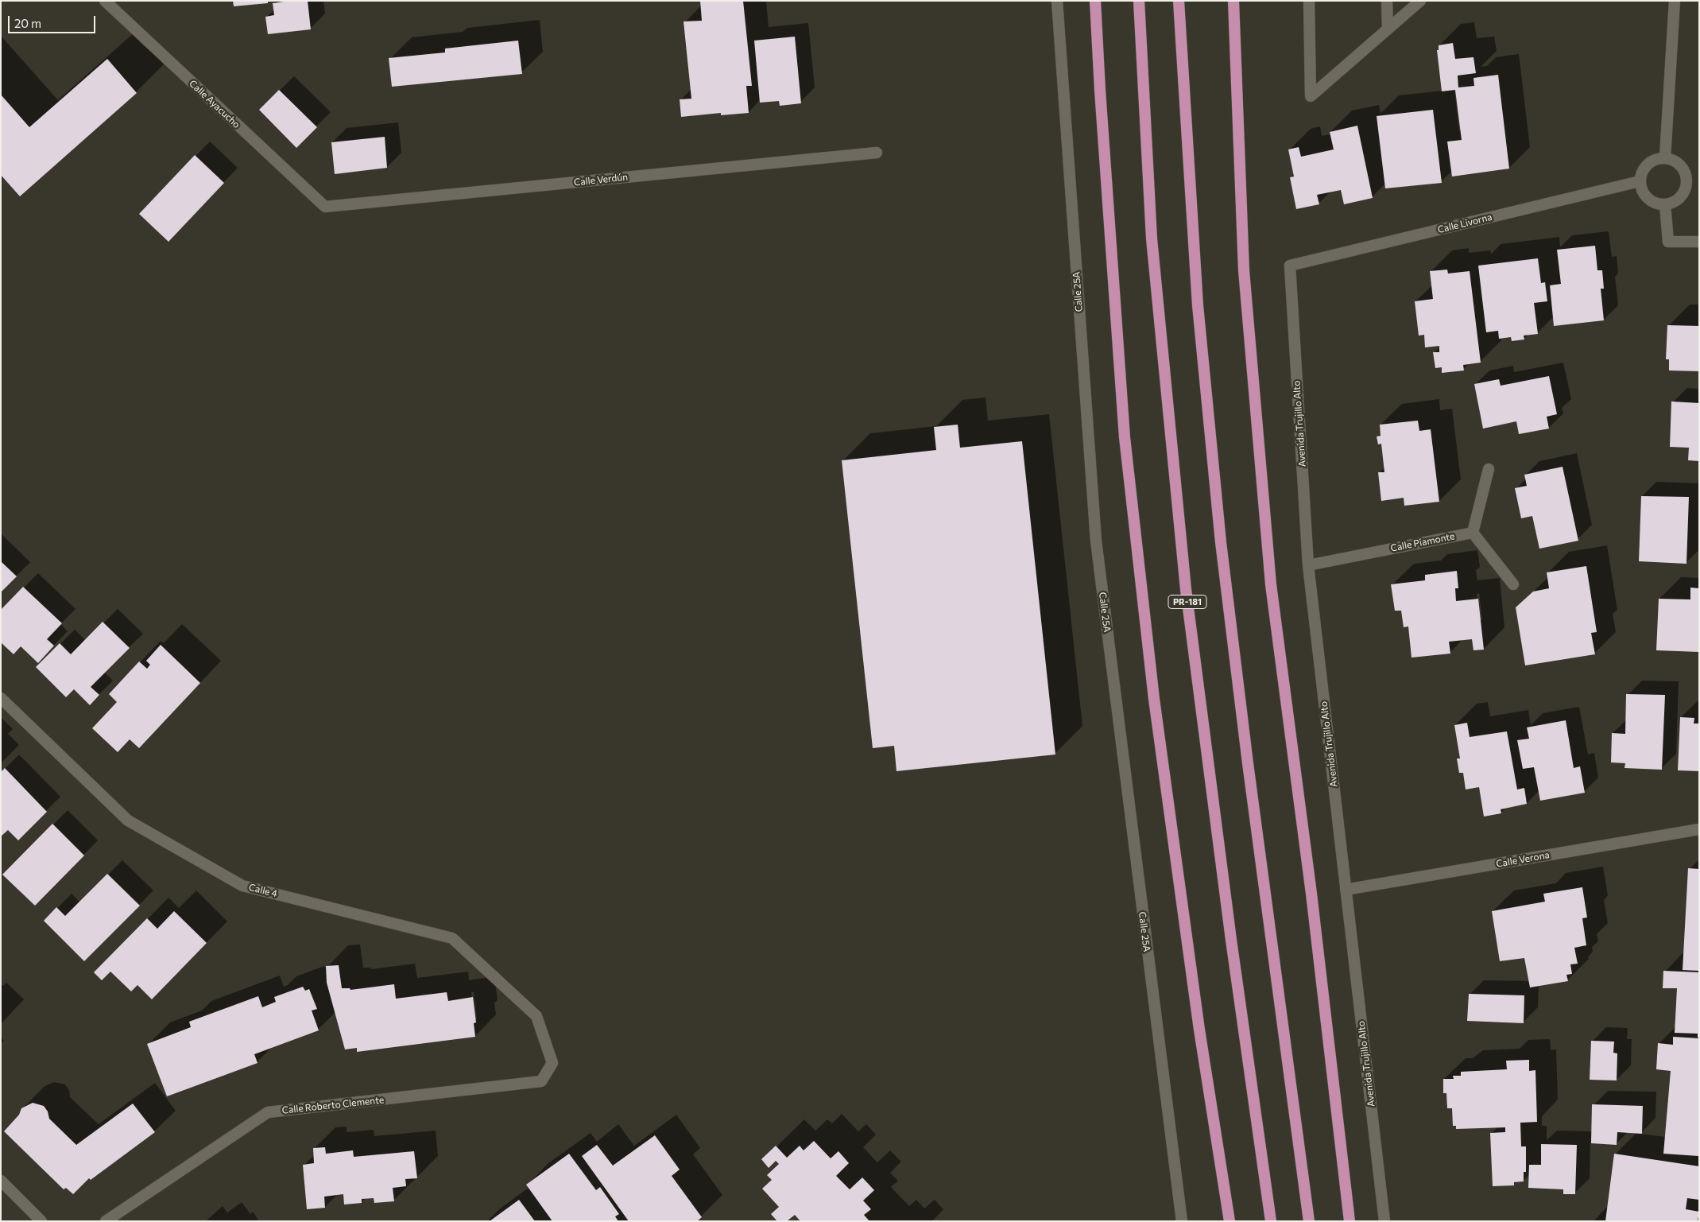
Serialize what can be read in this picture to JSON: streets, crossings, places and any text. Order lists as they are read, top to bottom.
{
  "streets": {
    "highway": ["PR-181"],
    "street": [
      "Calle Ayacucho",
      "Calle Verdún",
      "Calle Livorna",
      "Calle 25A",
      "Avenida Trujillo Alto",
      "Calle Piamonte",
      "Calle Verona",
      "Calle 4",
      "Calle Roberto Clemente"
    ]
  },
  "crossings": [
    ["Calle Ayacucho", "Calle Verdún"],
    ["Calle Livorna", "Avenida Trujillo Alto"],
    ["Avenida Trujillo Alto", "Calle Piamonte"],
    ["Avenida Trujillo Alto", "Calle Verona"],
    ["Calle 4", "Calle Roberto Clemente"]
  ],
  "scale_bar": "20 m"
}
